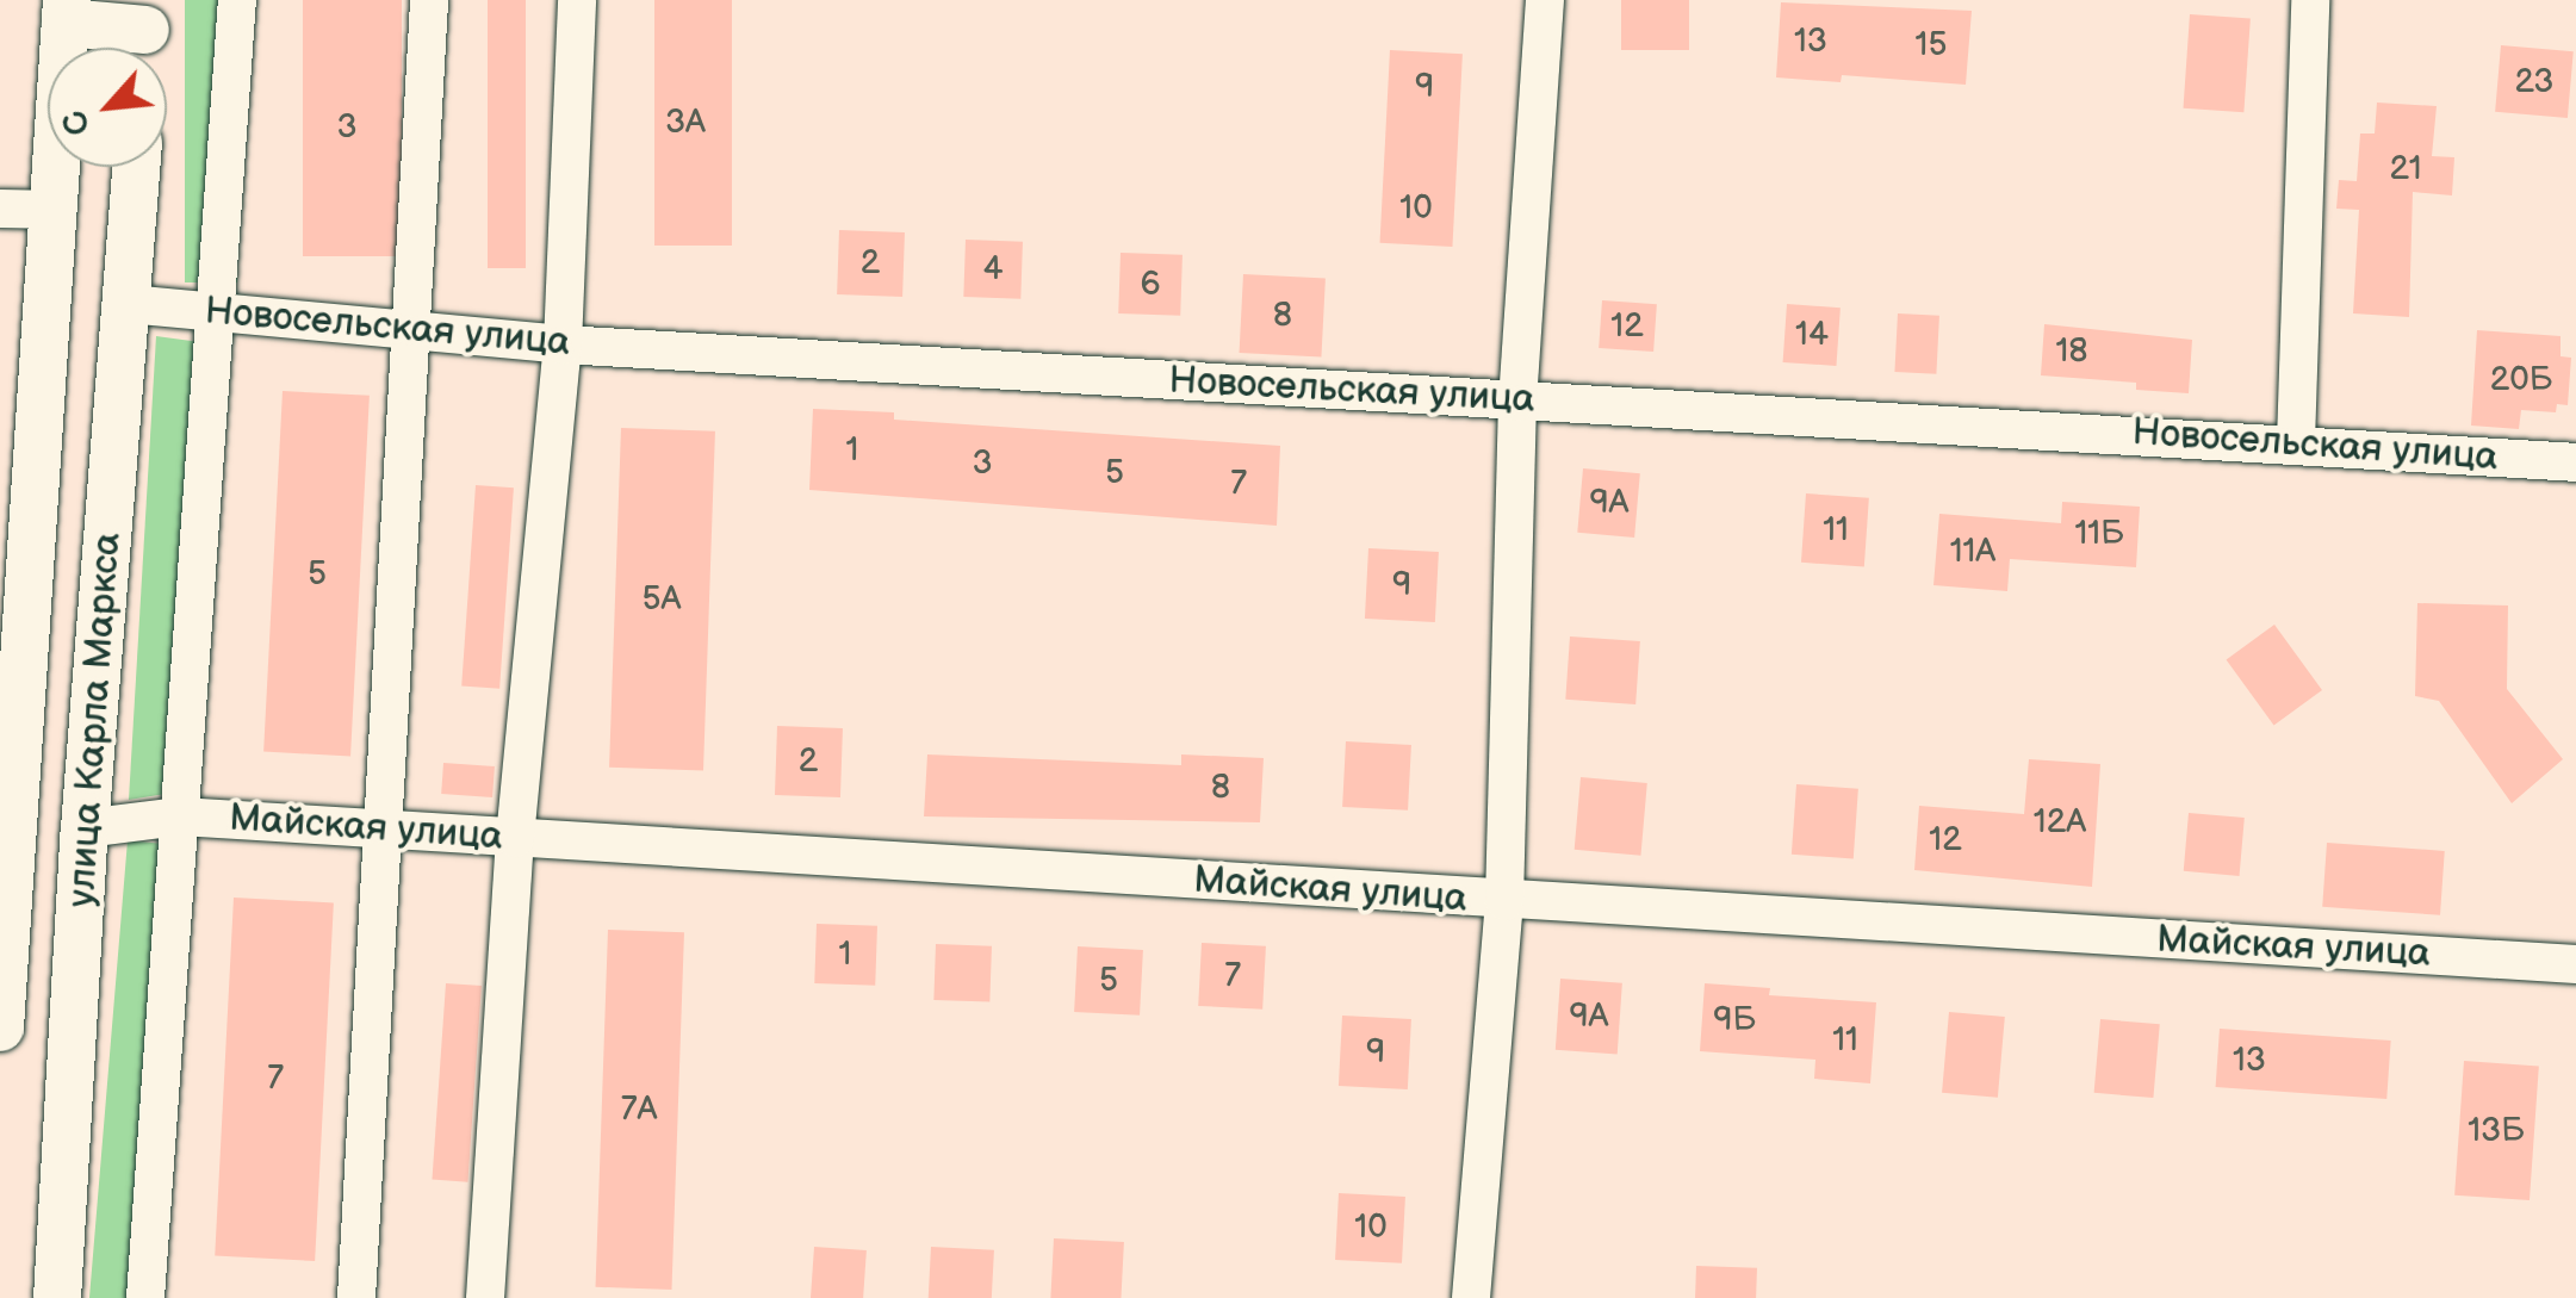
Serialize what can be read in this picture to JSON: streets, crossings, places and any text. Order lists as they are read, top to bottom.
{
  "streets": {
    "main road": ["улица Карла Маркса"],
    "street": ["Новосельская улица", "Майская улица"]
  },
  "crossings": [
    ["Новосельская улица", "улица Карла Маркса"],
    ["улица Карла Маркса", "Майская улица"]
  ],
  "house_numbers": [
    "13",
    "15",
    "23",
    "9",
    "3А",
    "3",
    "21",
    "10",
    "2",
    "4",
    "6",
    "8",
    "12",
    "14",
    "18",
    "20Б",
    "1",
    "3",
    "5",
    "7",
    "9А",
    "11",
    "11Б",
    "11А",
    "5",
    "9",
    "5А",
    "2",
    "8",
    "12А",
    "12",
    "1",
    "7",
    "5",
    "9А",
    "9Б",
    "11",
    "9",
    "13",
    "7",
    "7А",
    "13Б",
    "10"
  ],
  "north": "bottom left"
}
